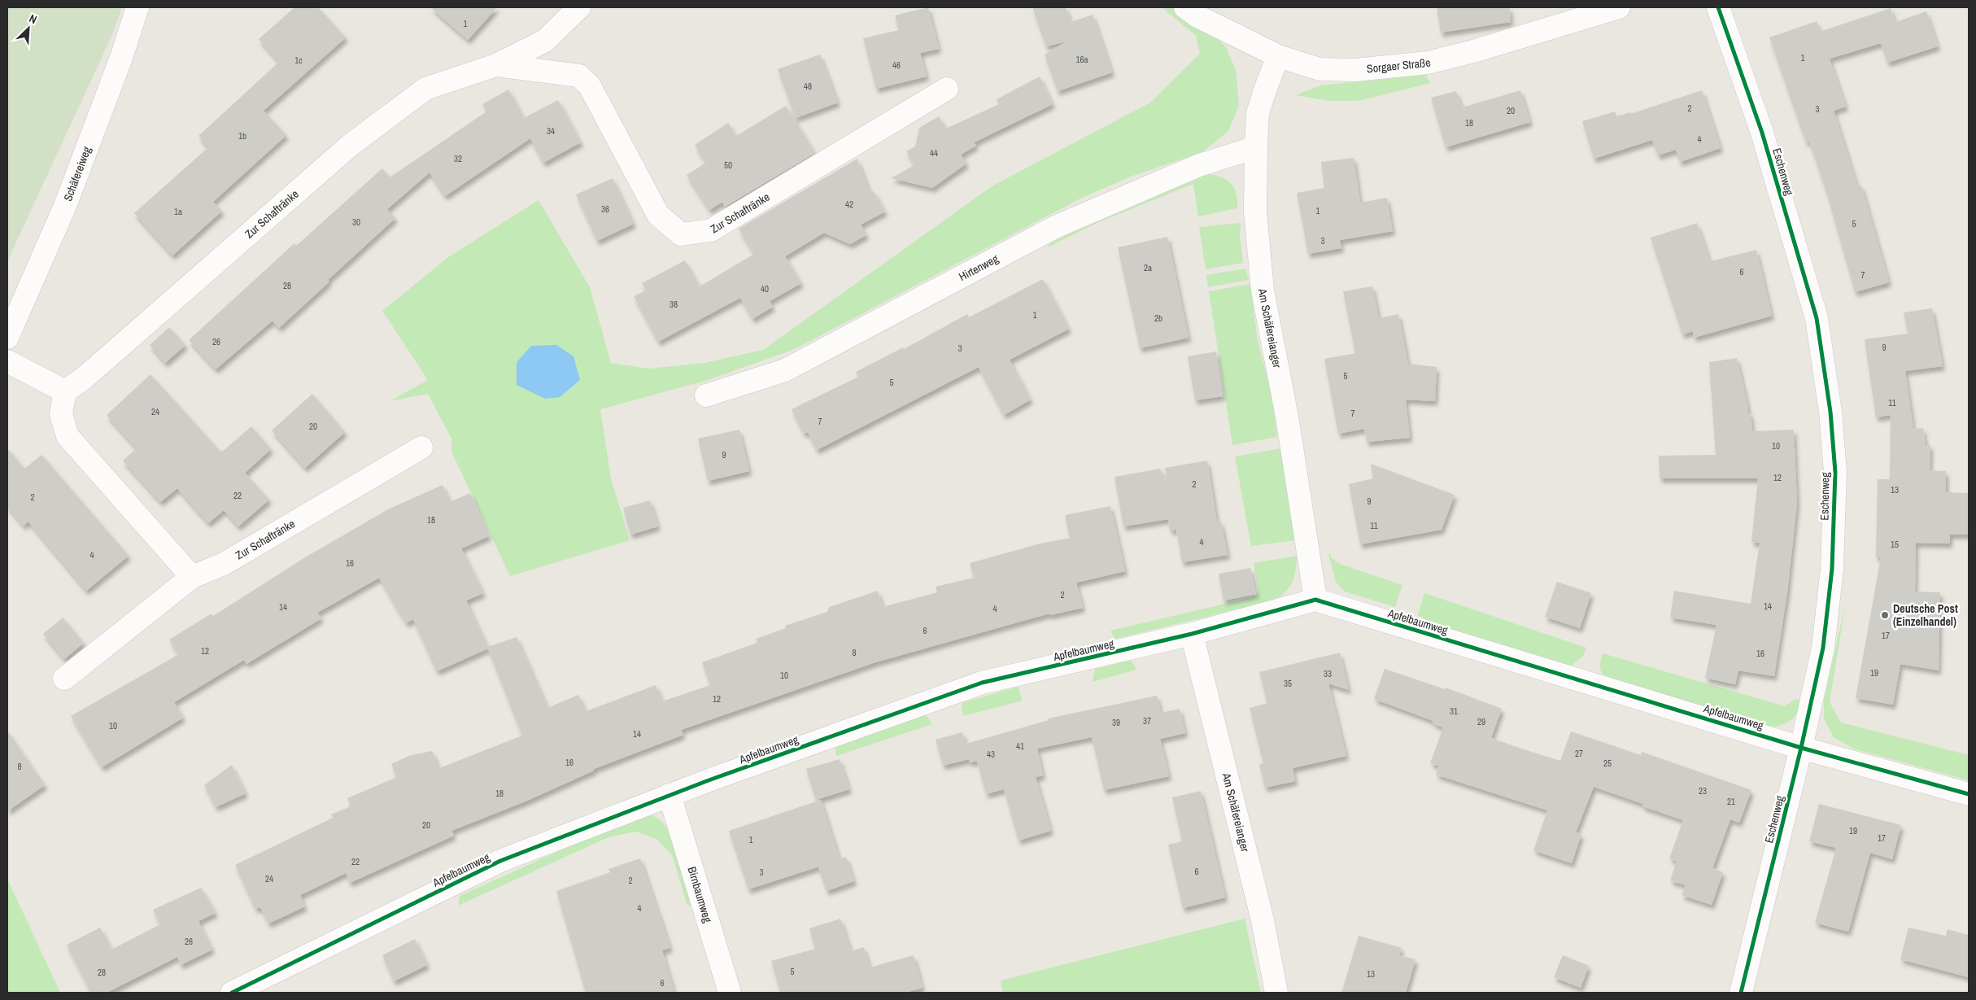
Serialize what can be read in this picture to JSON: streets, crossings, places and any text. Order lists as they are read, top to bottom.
{
  "streets": {
    "street": [
      "Sorgaer Straße",
      "Eschenweg",
      "Schäfereiweg",
      "Zur Schaftränke",
      "Hirtenweg",
      "Am Schäfereianger",
      "Apfelbaumweg",
      "Birnbaumweg"
    ]
  },
  "crossings": [
    ["Sorgaer Straße", "Am Schäfereianger"],
    ["Eschenweg", "Apfelbaumweg"],
    ["Hirtenweg", "Am Schäfereianger"],
    ["Am Schäfereianger", "Apfelbaumweg"],
    ["Apfelbaumweg", "Birnbaumweg"]
  ],
  "places": ["Deutsche Post (Einzelhandel)"],
  "house_numbers": [
    "1",
    "1",
    "16a",
    "1c",
    "46",
    "48",
    "2",
    "3",
    "20",
    "18",
    "34",
    "1b",
    "4",
    "44",
    "32",
    "50",
    "42",
    "36",
    "1",
    "1a",
    "30",
    "5",
    "3",
    "2a",
    "6",
    "7",
    "28",
    "40",
    "38",
    "1",
    "2b",
    "26",
    "9",
    "3",
    "5",
    "5",
    "11",
    "24",
    "7",
    "7",
    "20",
    "10",
    "9",
    "12",
    "2",
    "13",
    "22",
    "2",
    "9",
    "18",
    "11",
    "4",
    "15",
    "4",
    "16",
    "2",
    "14",
    "14",
    "4",
    "6",
    "17",
    "12",
    "8",
    "16",
    "19",
    "33",
    "10",
    "35",
    "12",
    "31",
    "37",
    "29",
    "39",
    "10",
    "14",
    "41",
    "27",
    "43",
    "16",
    "25",
    "8",
    "23",
    "18",
    "21",
    "20",
    "19",
    "17",
    "1",
    "22",
    "6",
    "3",
    "24",
    "2",
    "4",
    "26",
    "5",
    "28",
    "13",
    "6"
  ],
  "north": "top right"
}
